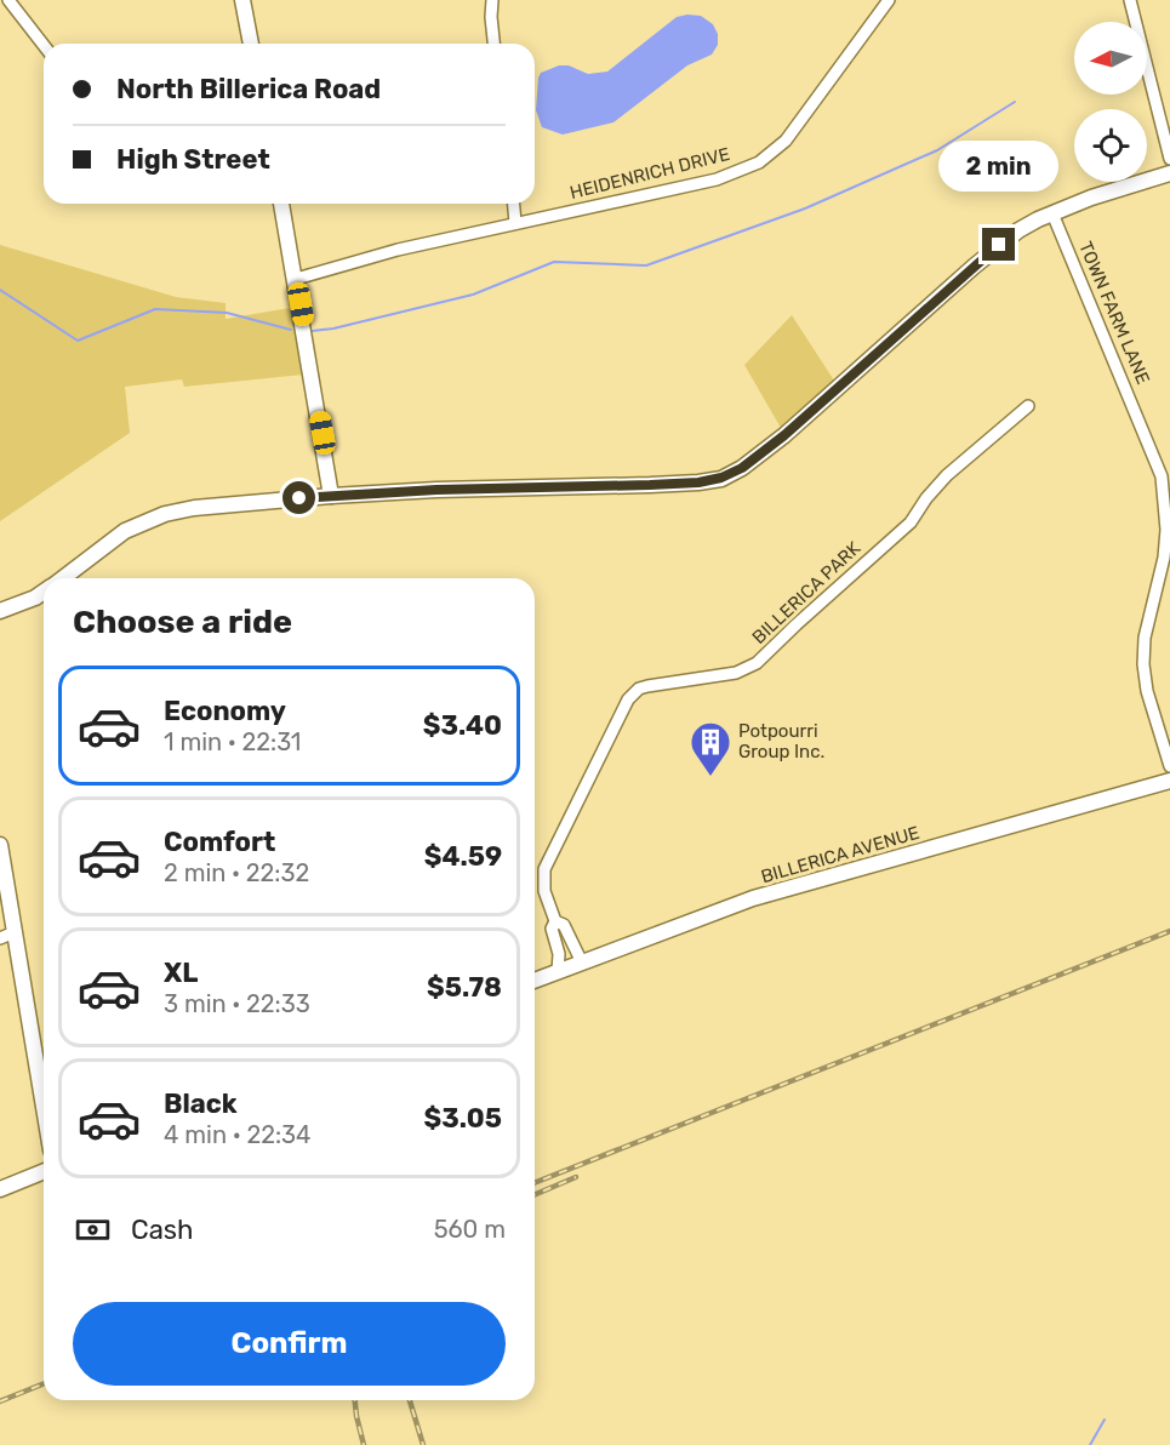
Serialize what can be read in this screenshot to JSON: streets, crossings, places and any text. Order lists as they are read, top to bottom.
{
  "streets": {
    "main road": ["BILLERICA AVENUE"],
    "street": ["HEIDENRICH DRIVE", "TOWN FARM LANE", "BILLERICA PARK"]
  },
  "crossings": [
    ["BILLERICA PARK", "BILLERICA AVENUE"]
  ],
  "places": {
    "building": ["Potpourri Group Inc."]
  },
  "north": "left",
  "page": {
    "banner": ["North Billerica Road", "High Street"],
    "bubble": "2 min",
    "heading": "Choose a ride",
    "list": [
      {
        "name": "Economy",
        "note": "1 min · 22:31",
        "value": "$3.40"
      },
      {
        "name": "Comfort",
        "note": "2 min · 22:32",
        "value": "$4.59"
      },
      {
        "name": "XL",
        "note": "3 min · 22:33",
        "value": "$5.78"
      },
      {
        "name": "Black",
        "note": "4 min · 22:34",
        "value": "$3.05"
      }
    ],
    "pay": ["Cash", "560 m"],
    "buttons": "Confirm"
  }
}
